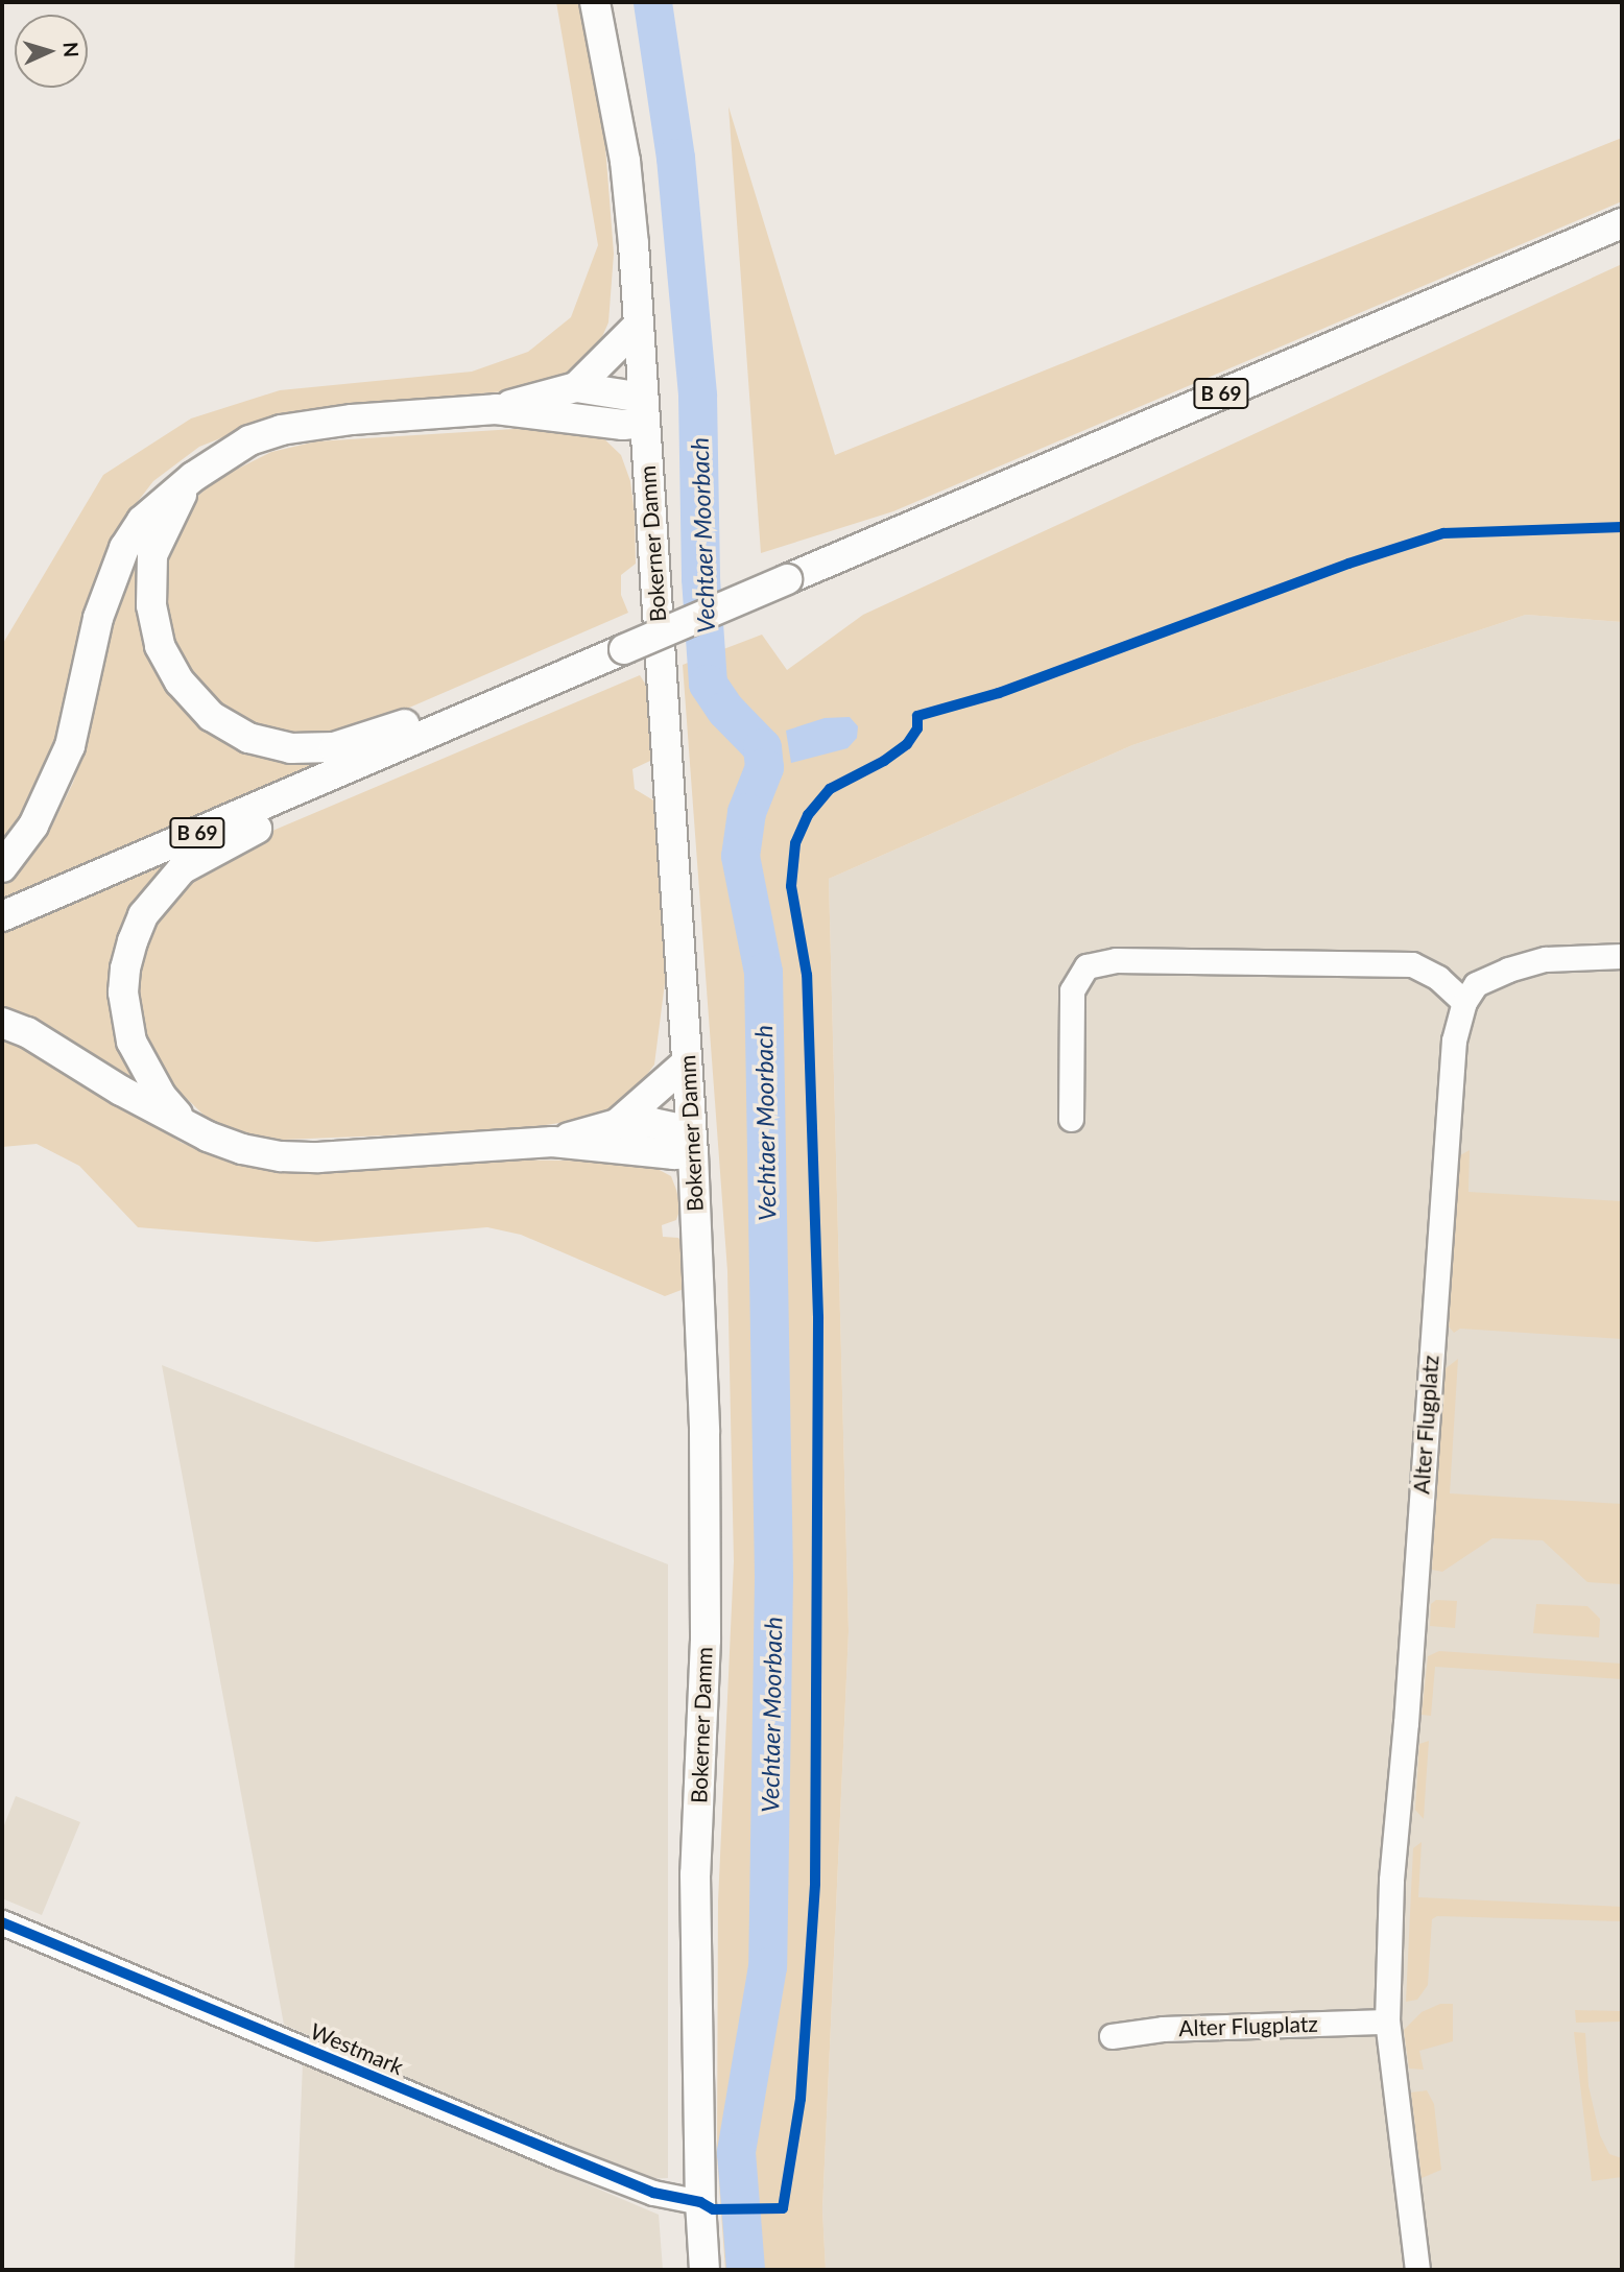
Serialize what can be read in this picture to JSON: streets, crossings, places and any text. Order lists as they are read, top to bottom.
{
  "streets": {
    "main road": ["B 69", "Bokerner Damm"],
    "street": ["Alter Flugplatz", "Westmark"]
  },
  "crossings": [
    ["Bokerner Damm", "Westmark"]
  ],
  "water": ["Vechtaer Moorbach"],
  "north": "right"
}
